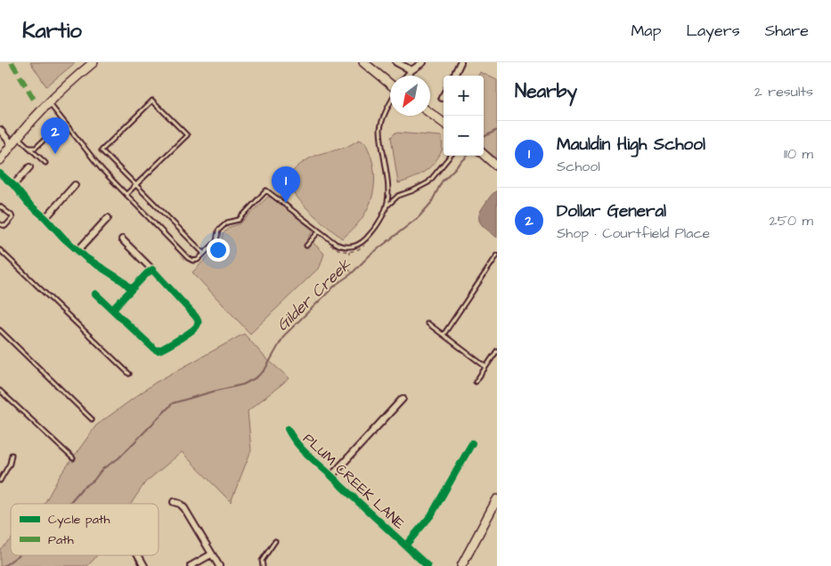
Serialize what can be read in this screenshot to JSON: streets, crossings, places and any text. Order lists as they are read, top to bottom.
{
  "streets": {
    "street": ["PLUM CREEK LANE"]
  },
  "water": ["Gilder Creek"],
  "legend": ["Cycle path", "Path"],
  "north": "bottom left",
  "page": {
    "header": "Kartio",
    "nav": ["Map", "Layers", "Share"],
    "heading": ["Nearby", "2 results"],
    "map_buttons": ["+", "−"],
    "pins": ["2", "1"],
    "list": [
      {
        "mark": "1",
        "name": "Mauldin High School",
        "note": "School",
        "value": "110 m"
      },
      {
        "mark": "2",
        "name": "Dollar General",
        "note": "Shop · Courtfield Place",
        "value": "250 m"
      }
    ]
  }
}
